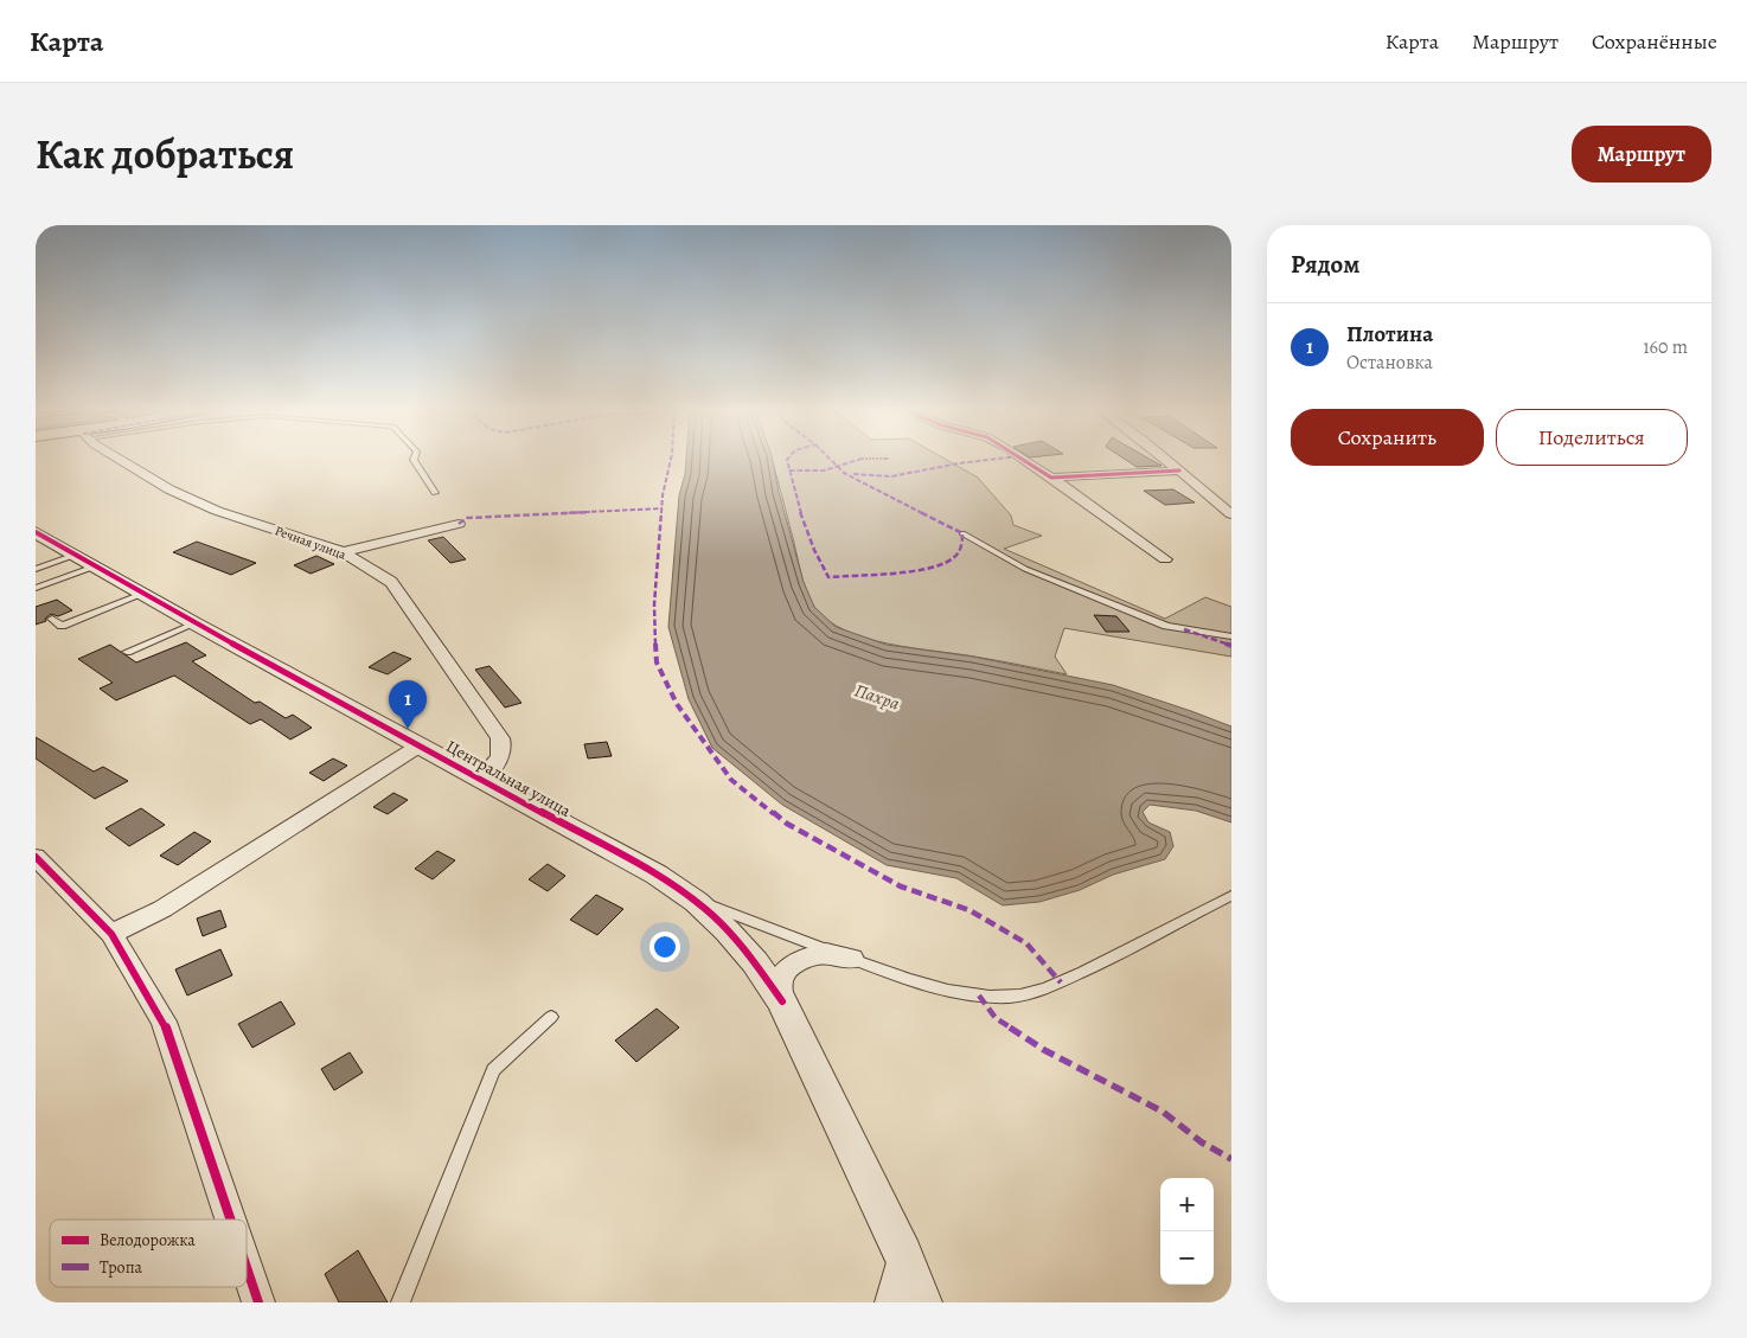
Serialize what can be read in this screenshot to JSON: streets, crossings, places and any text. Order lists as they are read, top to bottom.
{
  "streets": {
    "street": ["Речная улица", "Центральная улица"]
  },
  "crossings": [
    ["Речная улица", "Центральная улица"]
  ],
  "water": ["Пахра"],
  "legend": ["Велодорожка", "Тропа"],
  "page": {
    "header": "Карта",
    "nav": ["Карта", "Маршрут", "Сохранённые"],
    "title": "Как добраться",
    "buttons": [
      "Маршрут",
      ["Сохранить", "Поделиться"]
    ],
    "heading": "Рядом",
    "list": [
      {
        "mark": "1",
        "name": "Плотина",
        "note": "Остановка",
        "value": "160 m"
      }
    ],
    "pins": "1",
    "map_buttons": ["+", "−"]
  }
}
